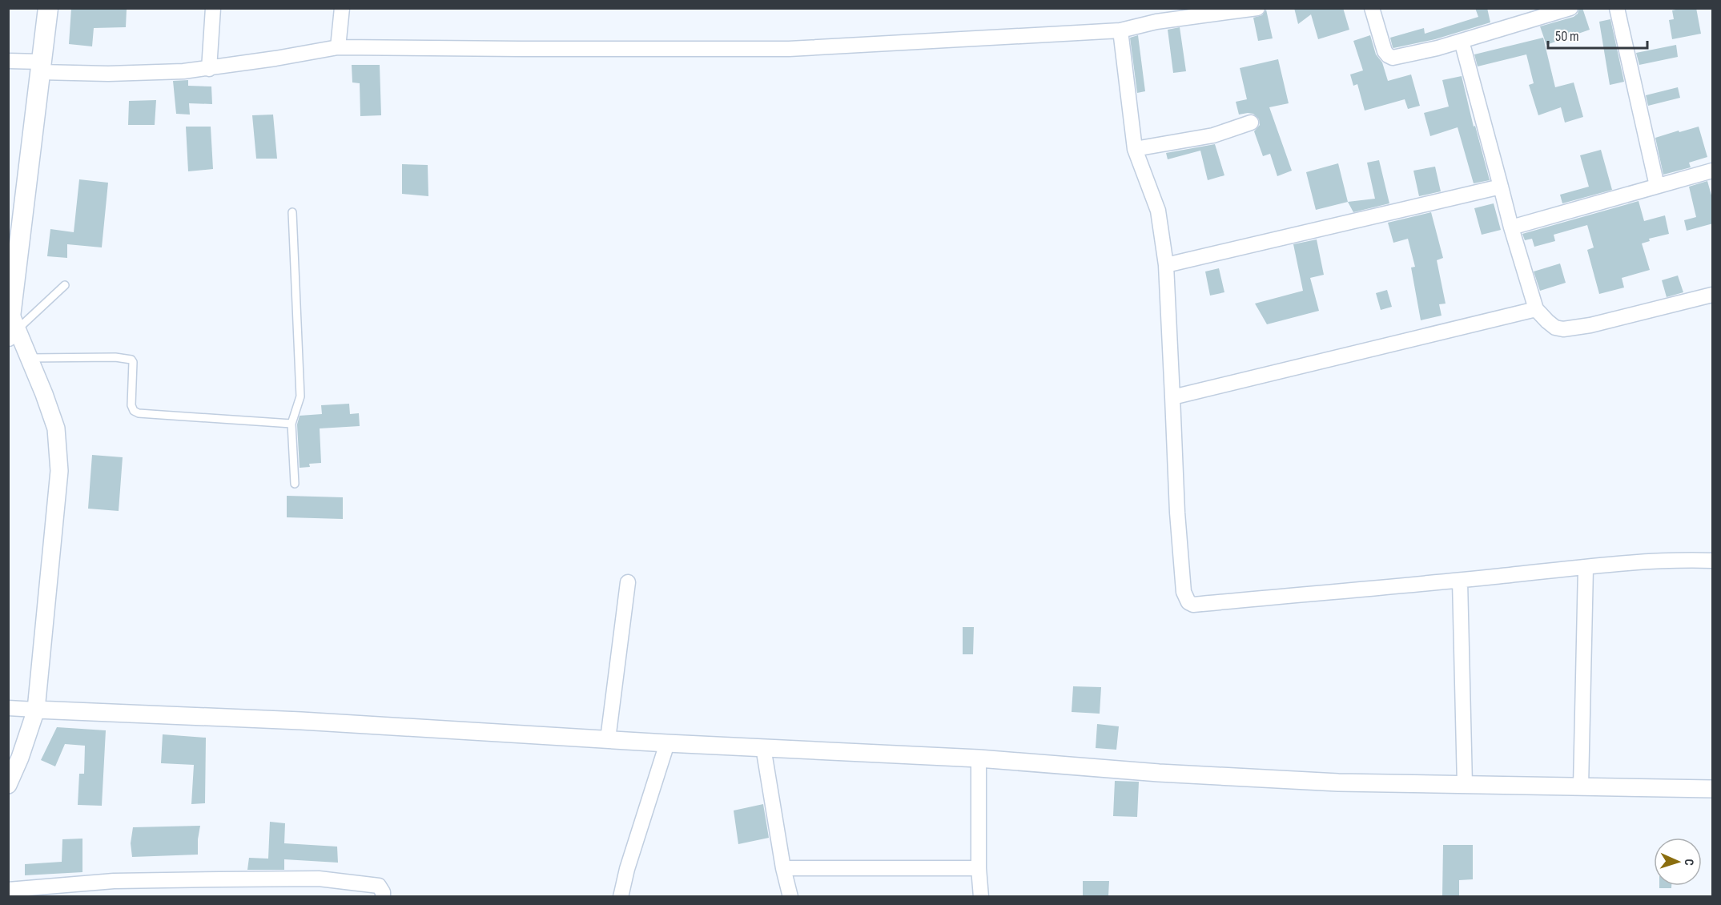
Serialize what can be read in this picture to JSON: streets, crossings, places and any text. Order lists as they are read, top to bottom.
{
  "scale_bar": "50 m",
  "north": "right"
}
